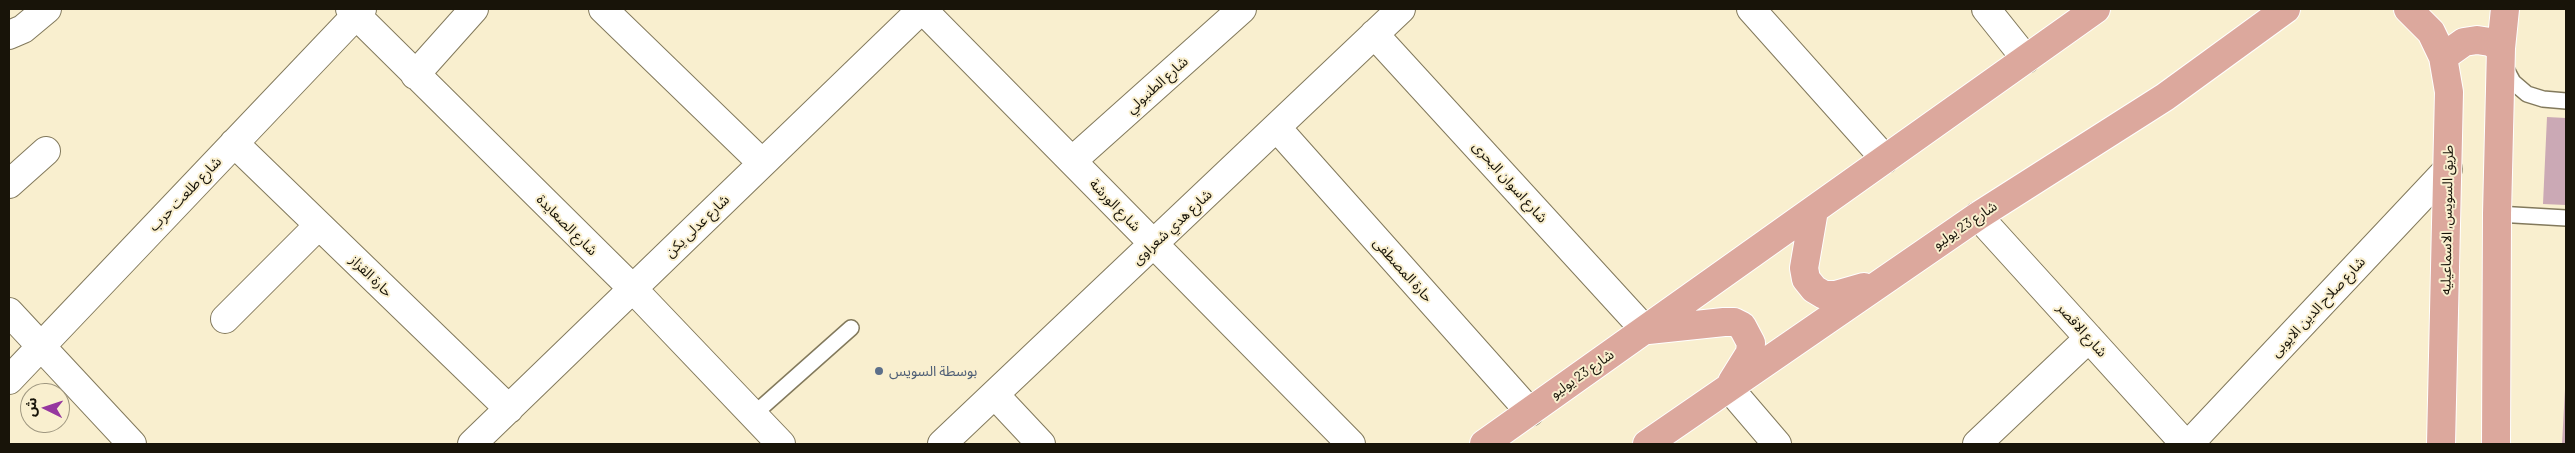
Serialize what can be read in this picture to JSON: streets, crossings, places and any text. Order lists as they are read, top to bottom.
{
  "streets": {
    "main road": ["طريق السويس, الاسماعيليه", "شارع 23 يوليو"],
    "street": [
      "شارع الطنبولي",
      "شارع اسوان البحرى",
      "شارع طلعت حرب",
      "شارع الورشة",
      "شارع الصعايدة",
      "شارع عدلى يكن",
      "شارع هدي شعراوى",
      "حارة المصطفى",
      "حارة القزاز",
      "شارع صلاح الدين الايوبى",
      "شارع الاقصر"
    ]
  },
  "crossings": [
    ["شارع الطنبولي", "شارع الورشة"],
    ["شارع اسوان البحرى", "شارع 23 يوليو"],
    ["شارع اسوان البحرى", "شارع هدي شعراوى"],
    ["شارع طلعت حرب", "شارع الصعايدة"],
    ["شارع طلعت حرب", "حارة القزاز"],
    ["شارع الورشة", "شارع عدلى يكن"],
    ["شارع الورشة", "شارع هدي شعراوى"],
    ["طريق السويس, الاسماعيليه", "شارع صلاح الدين الايوبى"],
    ["شارع الصعايدة", "شارع عدلى يكن"],
    ["شارع 23 يوليو", "حارة المصطفى"],
    ["شارع 23 يوليو", "شارع الاقصر"],
    ["شارع عدلى يكن", "حارة القزاز"],
    ["شارع هدي شعراوى", "حارة المصطفى"],
    ["شارع صلاح الدين الايوبى", "شارع الاقصر"]
  ],
  "places": ["بوسطة السويس"],
  "north": "left"
}
